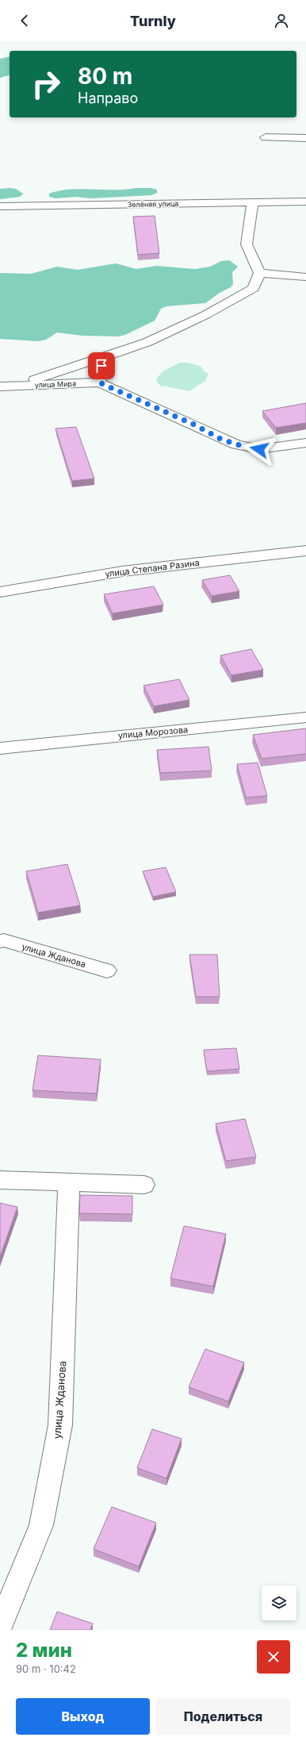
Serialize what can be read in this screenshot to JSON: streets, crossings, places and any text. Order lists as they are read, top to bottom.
{
  "streets": {
    "street": [
      "Зелёная улица",
      "улица Мира",
      "улица Степана Разина",
      "улица Морозова",
      "улица Жданова"
    ]
  },
  "page": {
    "header": "Turnly",
    "turn": ["80 m", "Направо"],
    "heading": ["2 мин", "90 m · 10:42"],
    "buttons": ["Выход", "Поделиться"]
  }
}
